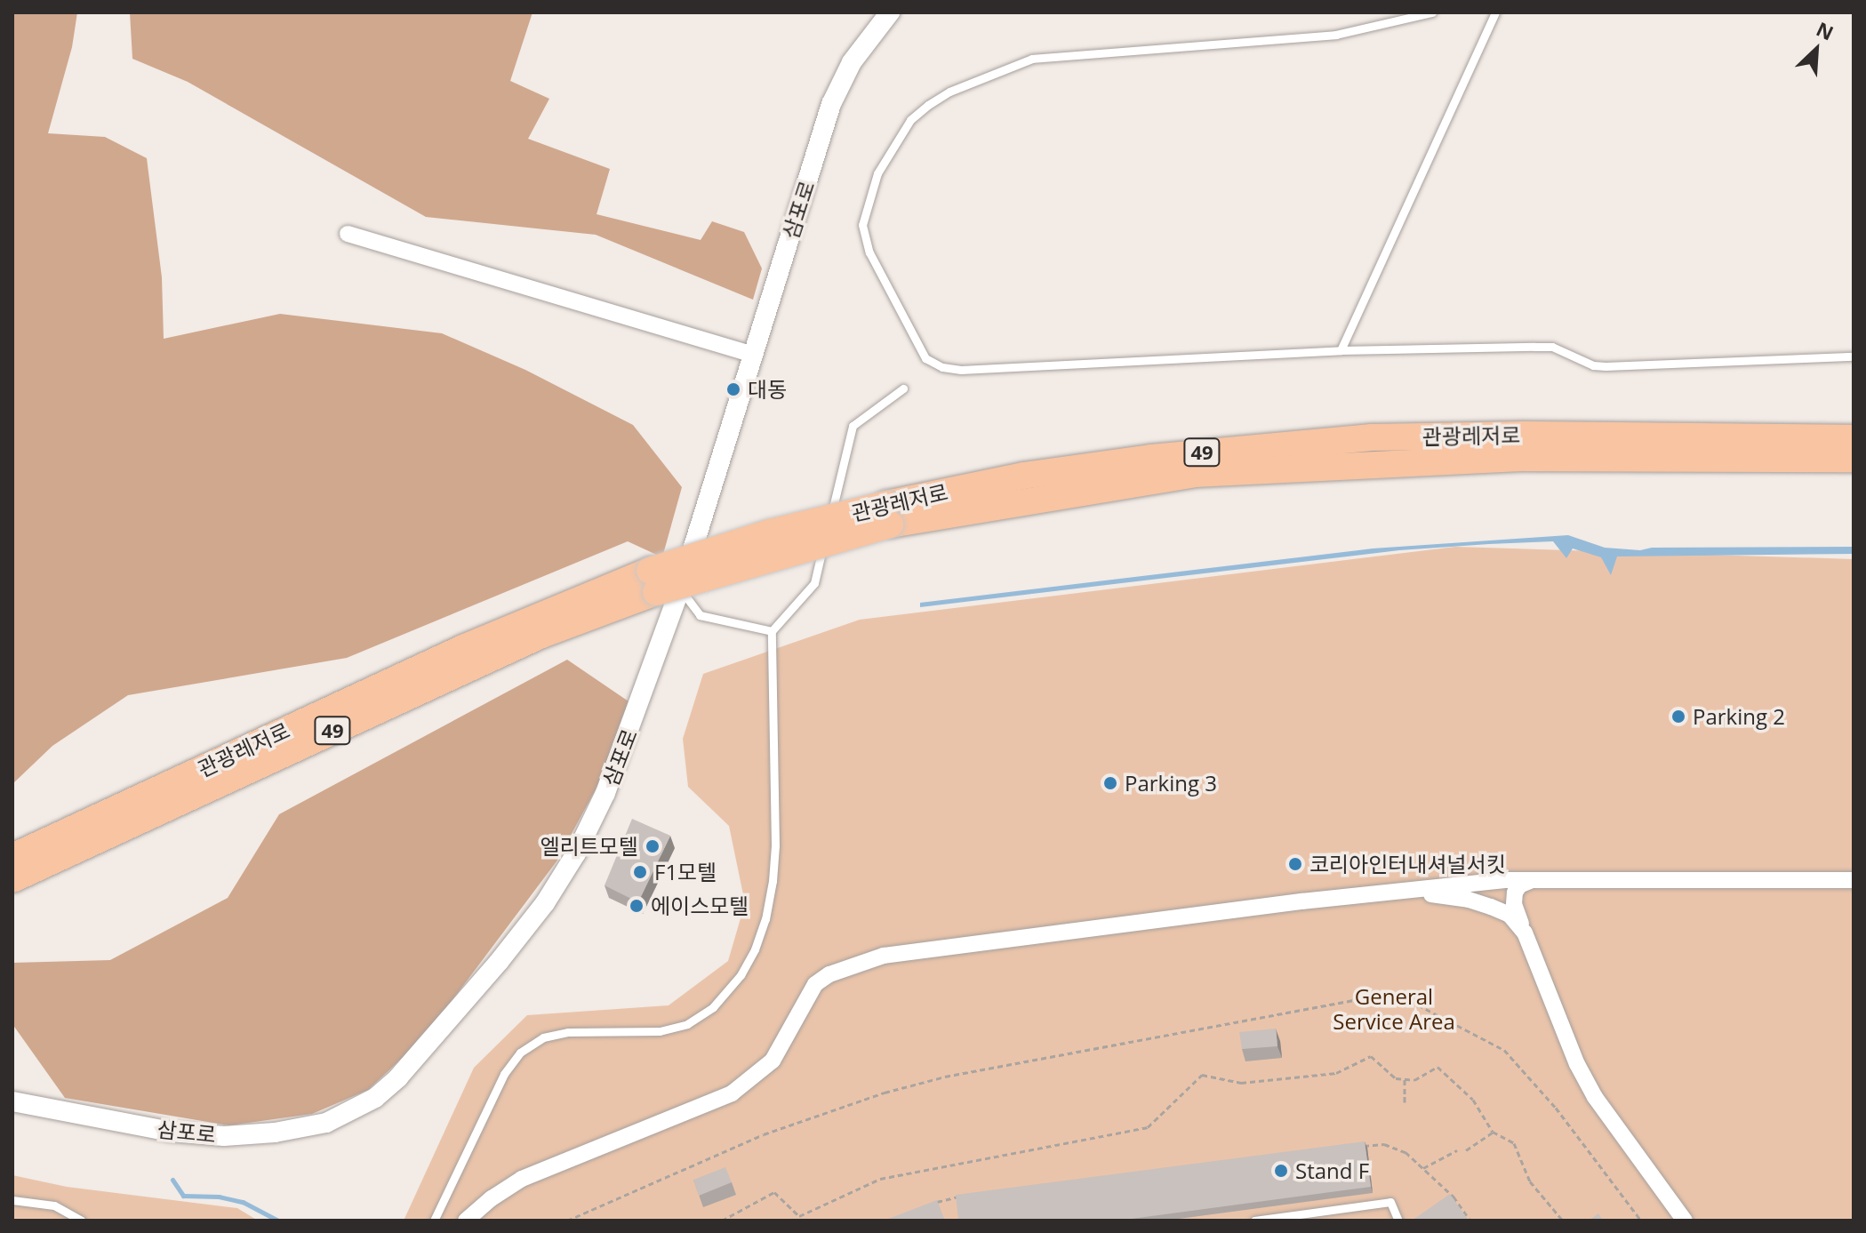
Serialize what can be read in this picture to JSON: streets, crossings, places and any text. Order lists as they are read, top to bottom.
{
  "streets": {
    "highway": ["관광레저로", "49"],
    "street": ["삼포로"]
  },
  "crossings": [
    ["삼포로", "관광레저로"]
  ],
  "parks": ["General Service Area"],
  "places": [
    "대동",
    "Parking 2",
    "Parking 3",
    "엘리트모텔",
    "코리아인터내셔널서킷",
    "F1모텔",
    "에이스모텔",
    "Stand F"
  ],
  "north": "top right"
}
